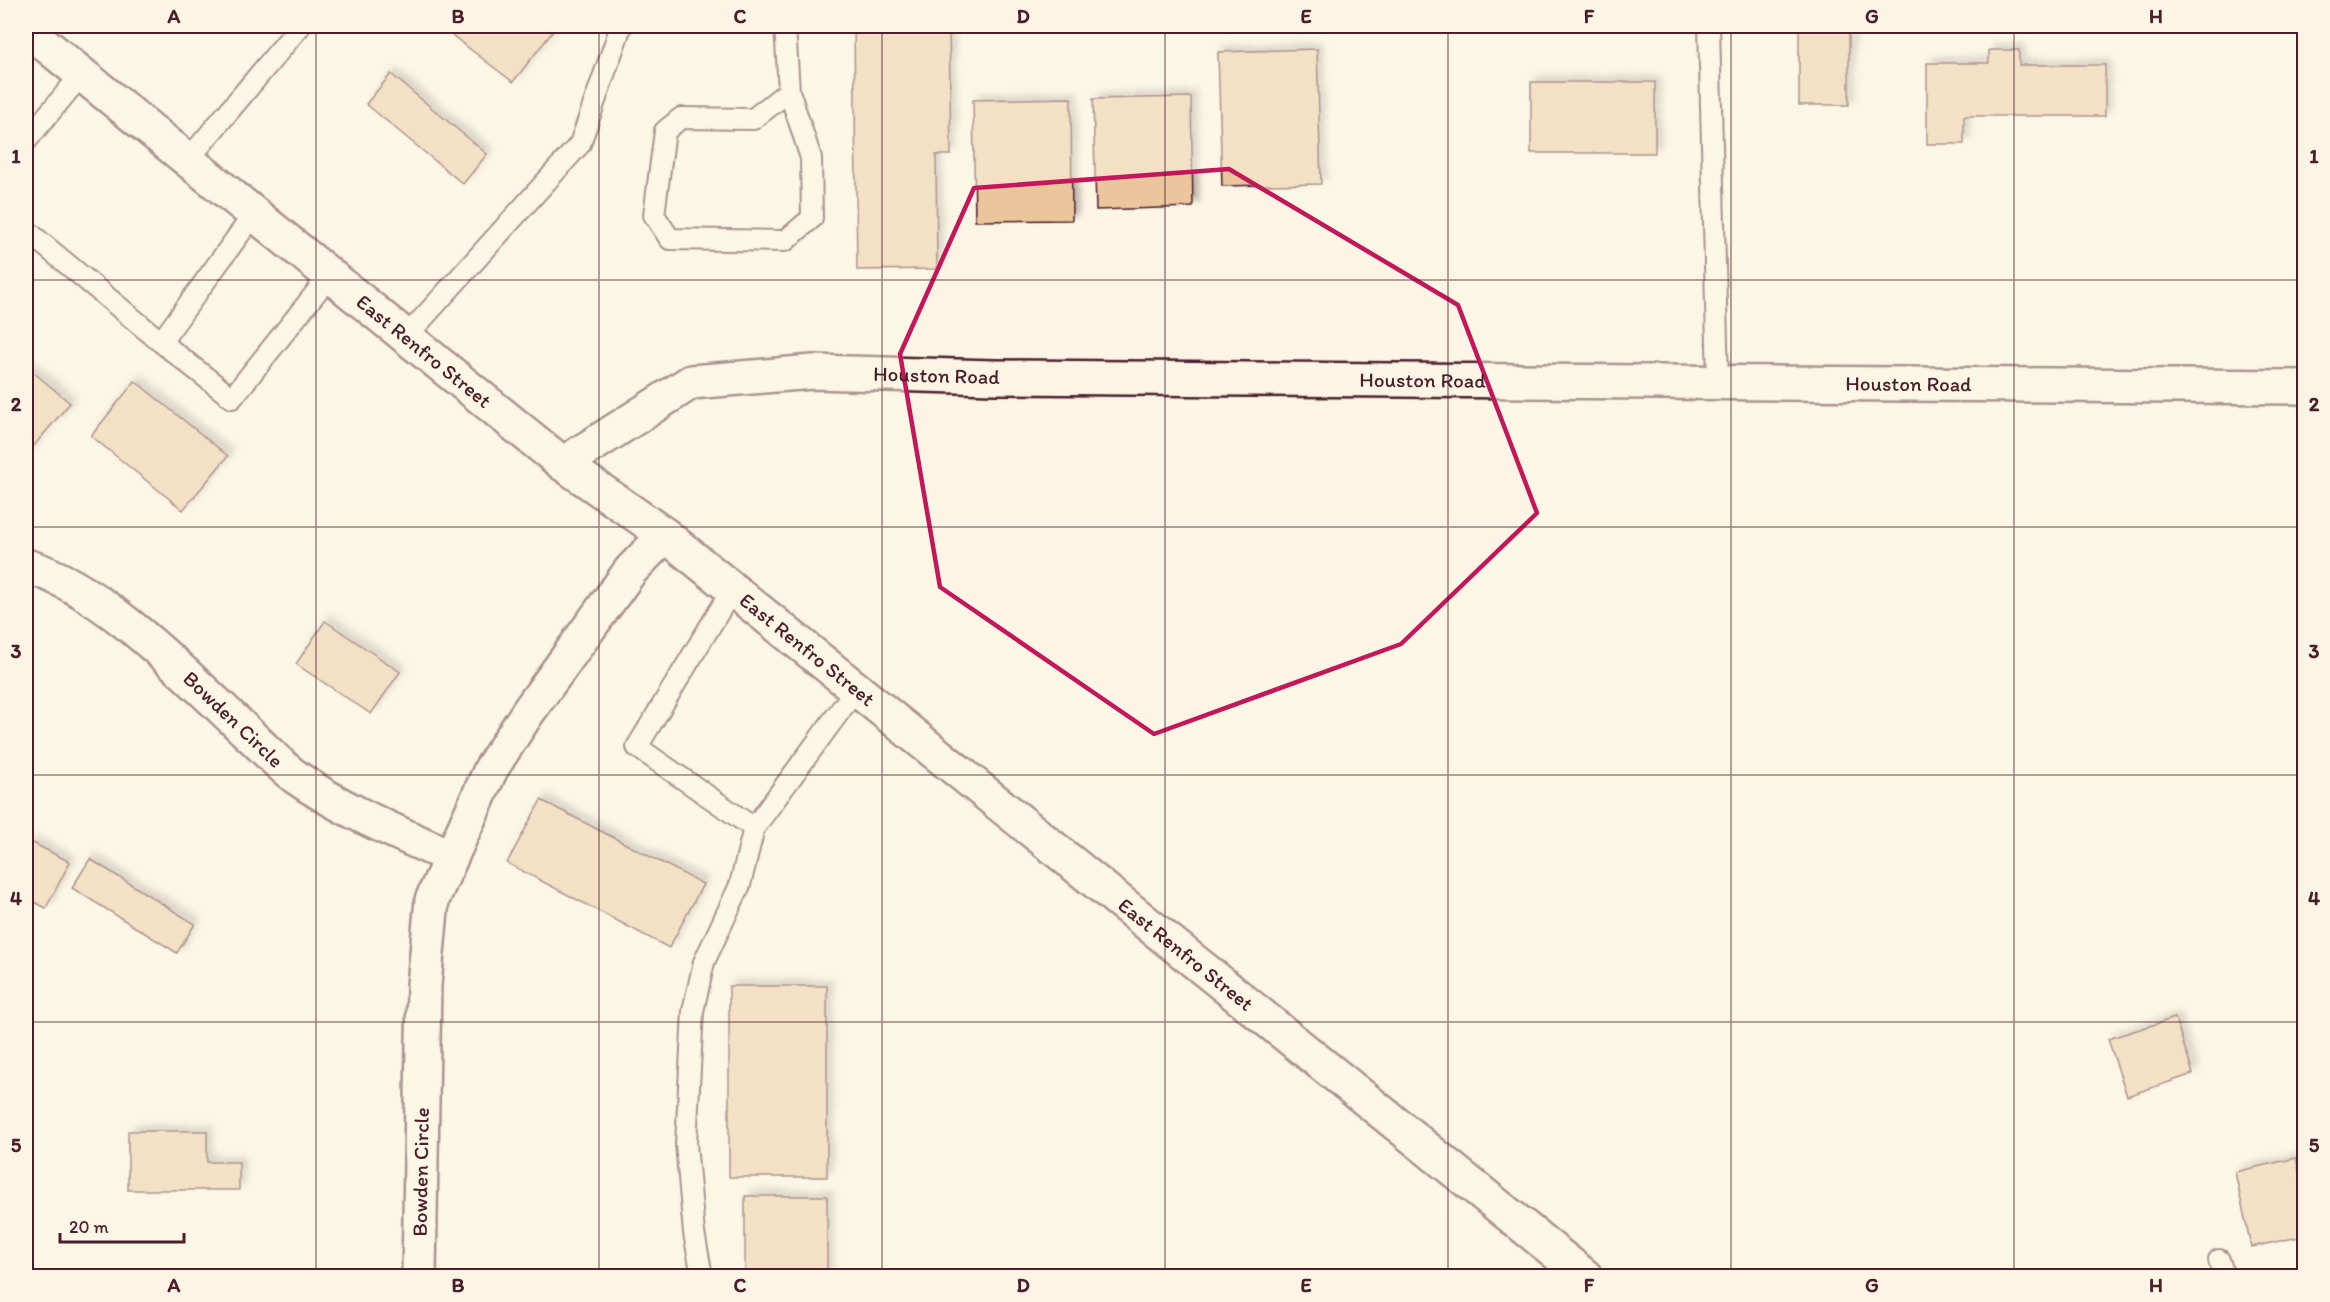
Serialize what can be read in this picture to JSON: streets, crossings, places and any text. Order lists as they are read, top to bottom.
{
  "streets": {
    "street": ["East Renfro Street", "Houston Road", "Bowden Circle"]
  },
  "crossings": [
    ["East Renfro Street", "Houston Road"],
    ["East Renfro Street", "Bowden Circle"]
  ],
  "scale_bar": "20 m",
  "grid": {
    "columns": [
      "A",
      "B",
      "C",
      "D",
      "E",
      "F",
      "G",
      "H"
    ],
    "rows": [
      "1",
      "2",
      "3",
      "4",
      "5"
    ]
  }
}
